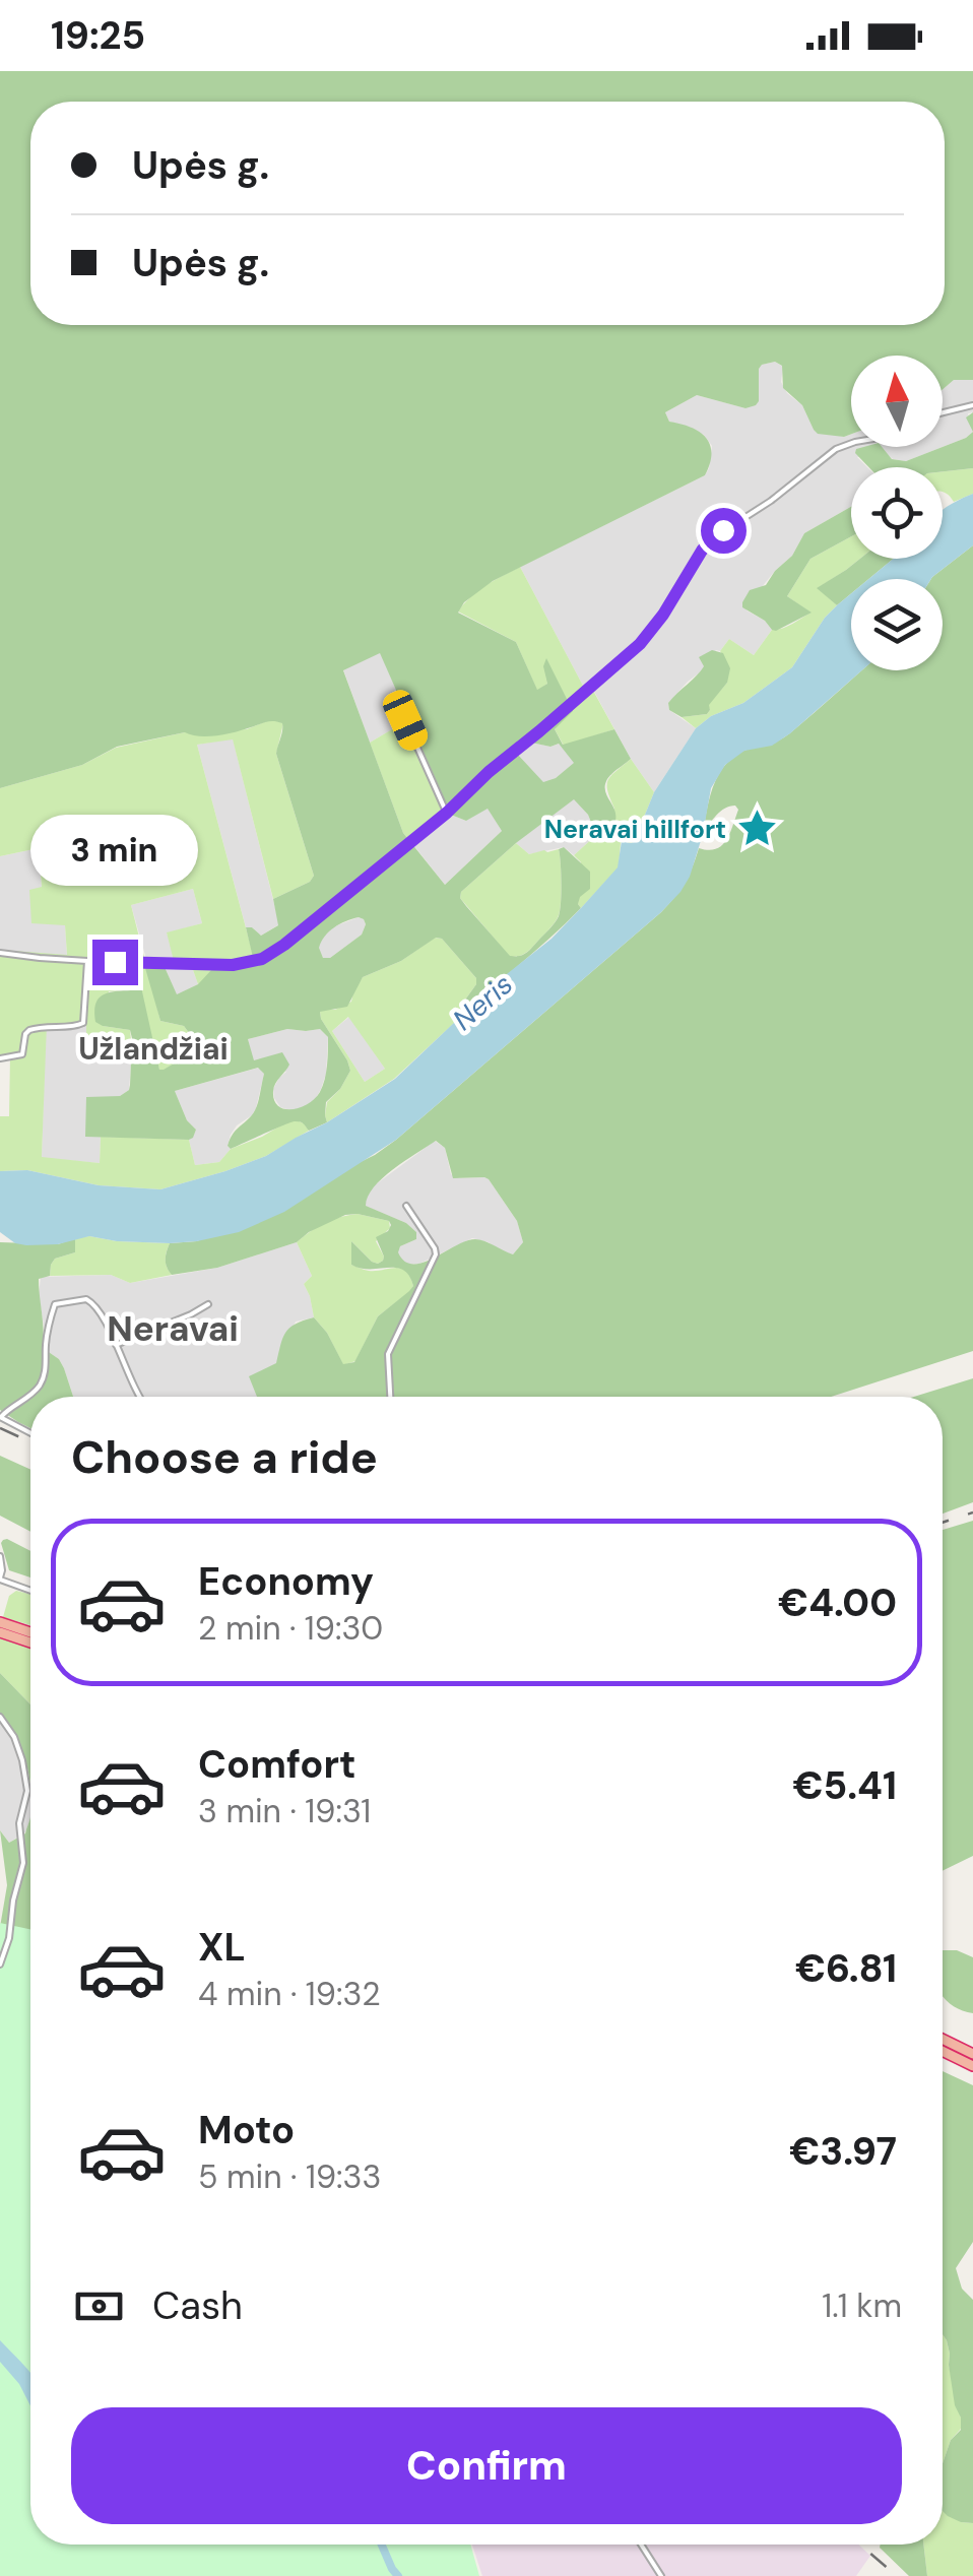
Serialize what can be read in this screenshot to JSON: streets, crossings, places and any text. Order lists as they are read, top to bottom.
{
  "districts": ["Užlandžiai", "Neravai"],
  "water": ["Neris"],
  "places": {
    "place": ["Neravai hillfort"]
  },
  "north": "top",
  "page": {
    "status": "19:25",
    "banner": ["Upės g.", "Upės g."],
    "bubble": "3 min",
    "heading": "Choose a ride",
    "list": [
      {
        "name": "Economy",
        "note": "2 min · 19:30",
        "value": "€4.00"
      },
      {
        "name": "Comfort",
        "note": "3 min · 19:31",
        "value": "€5.41"
      },
      {
        "name": "XL",
        "note": "4 min · 19:32",
        "value": "€6.81"
      },
      {
        "name": "Moto",
        "note": "5 min · 19:33",
        "value": "€3.97"
      }
    ],
    "pay": ["Cash", "1.1 km"],
    "buttons": "Confirm"
  }
}
